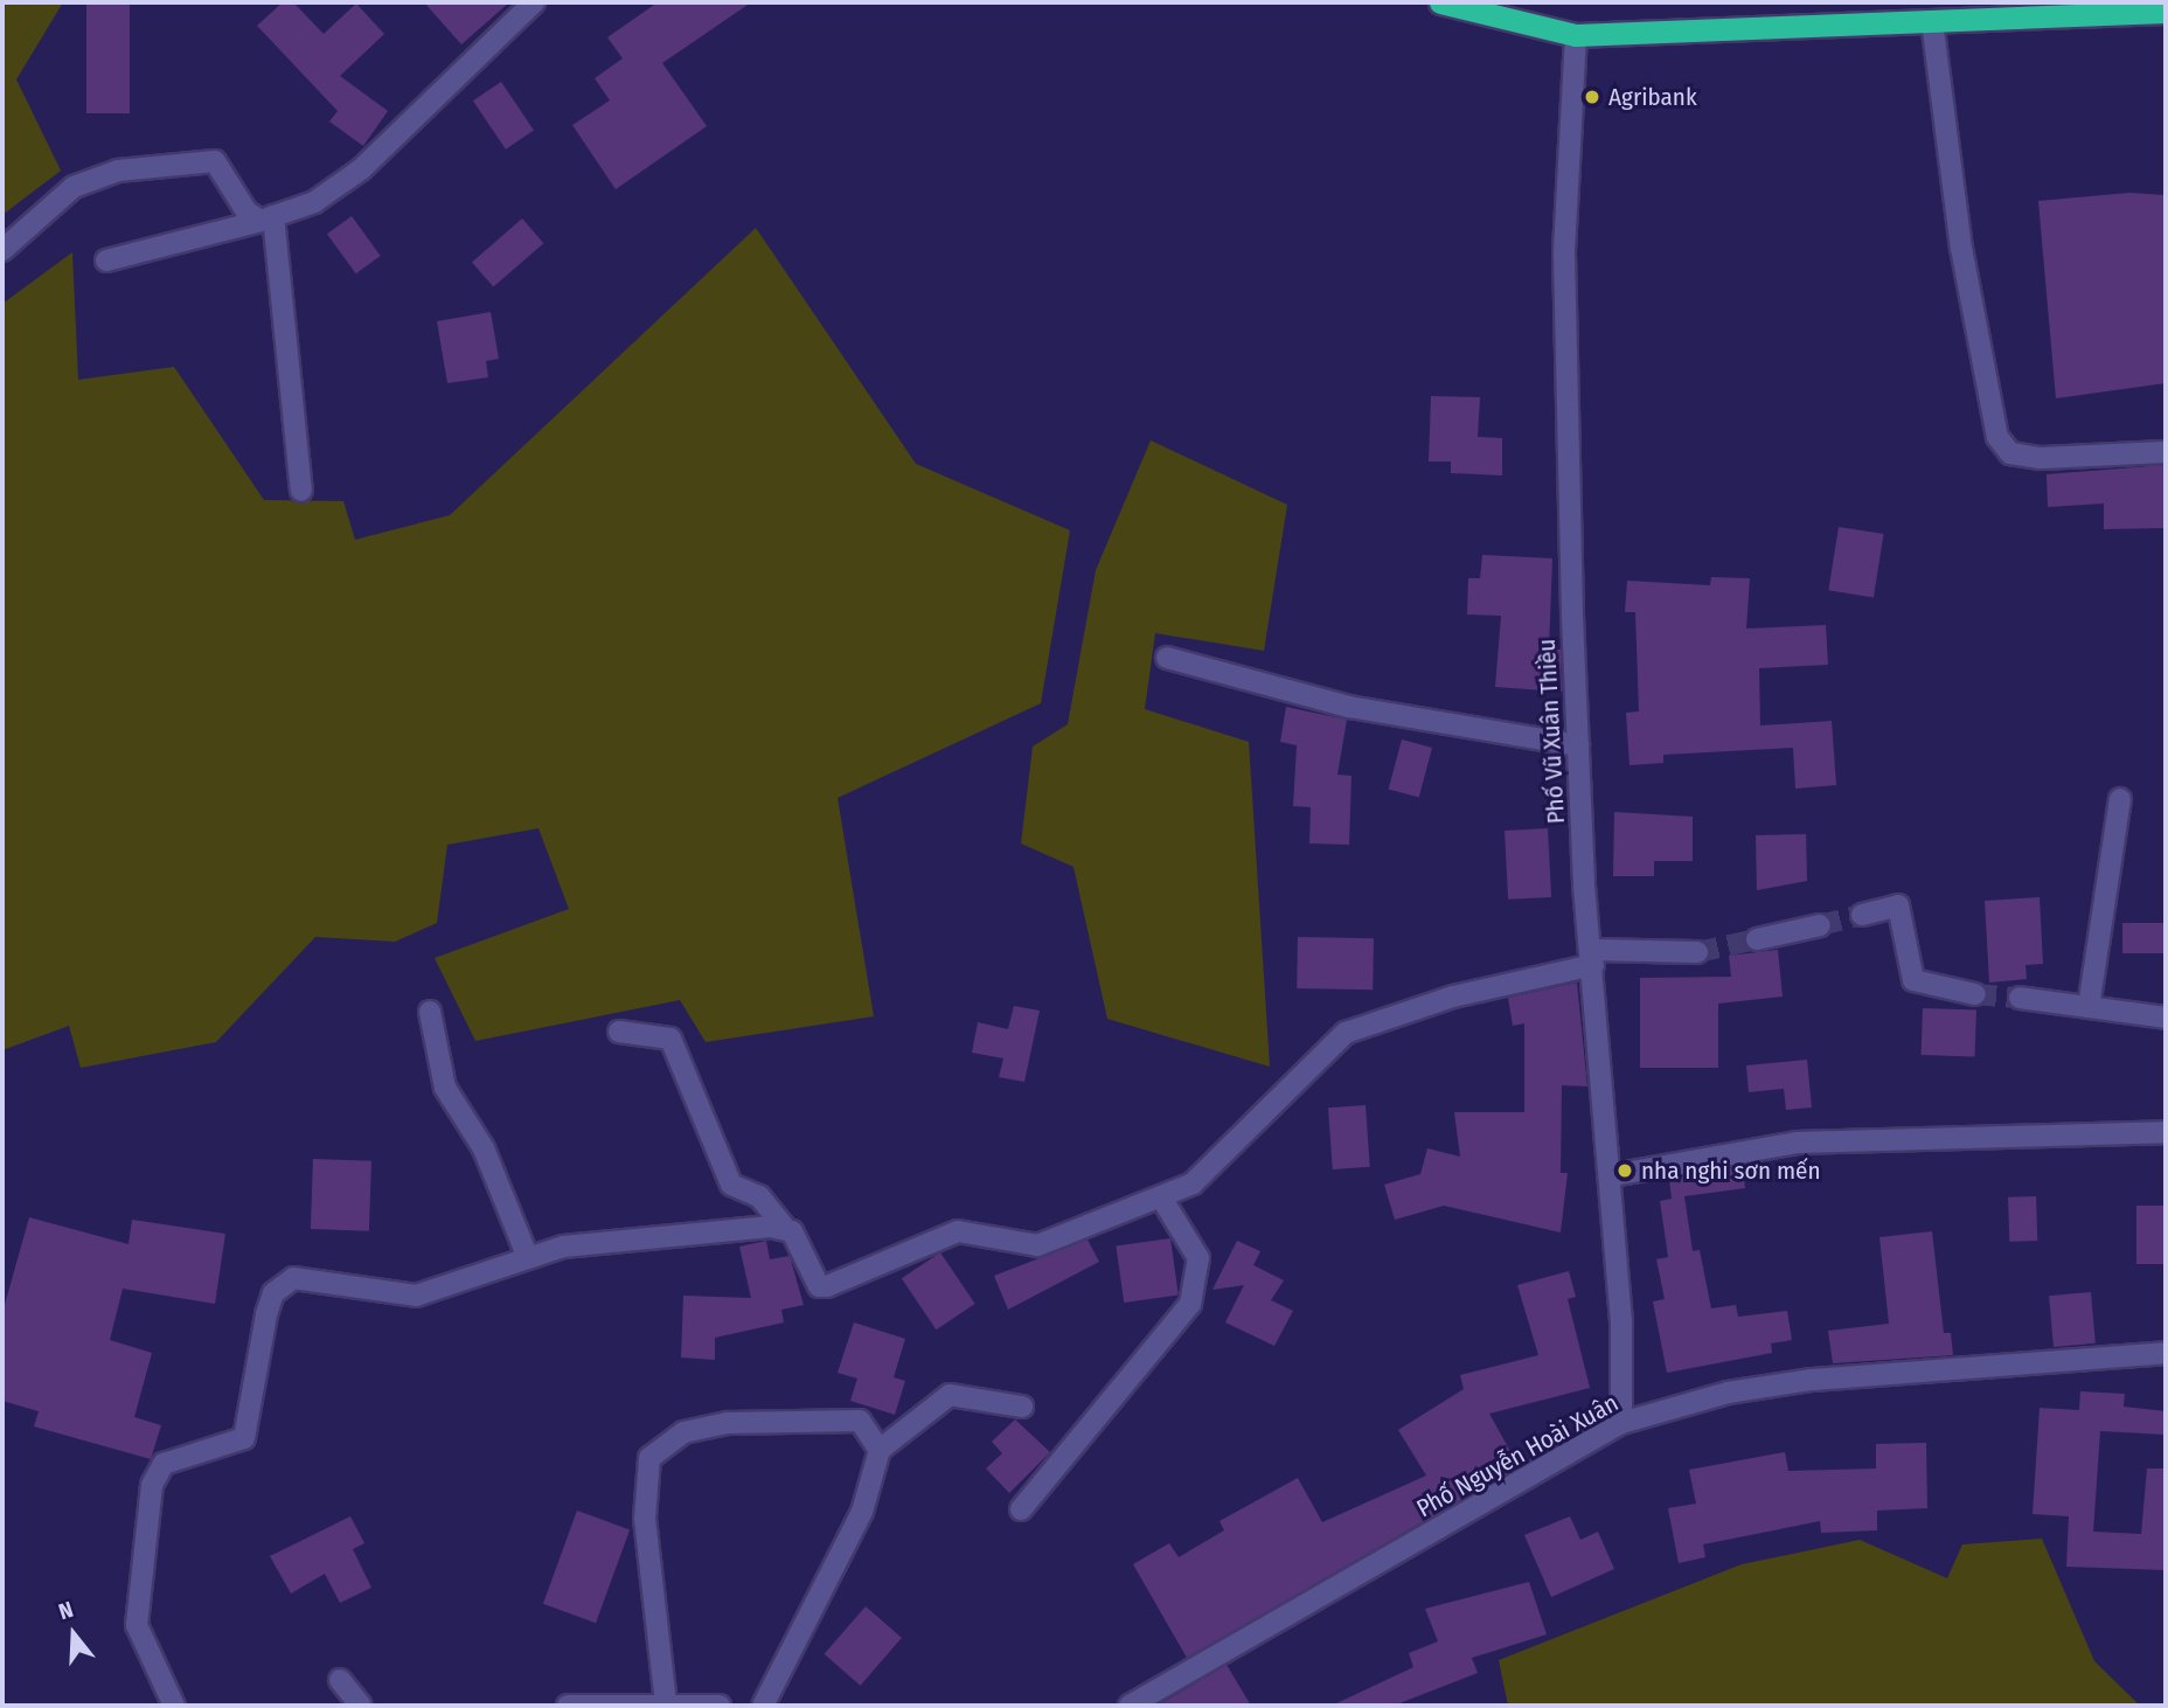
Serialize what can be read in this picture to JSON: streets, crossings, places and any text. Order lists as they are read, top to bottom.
{
  "streets": {
    "street": ["Phố Vũ Xuân Thiều", "Phố Nguyễn Hoài Xuân"]
  },
  "crossings": [
    ["Phố Vũ Xuân Thiều", "Phố Nguyễn Hoài Xuân"]
  ],
  "places": ["Agribank", "nha nghi sơn mến"],
  "north": "top"
}
